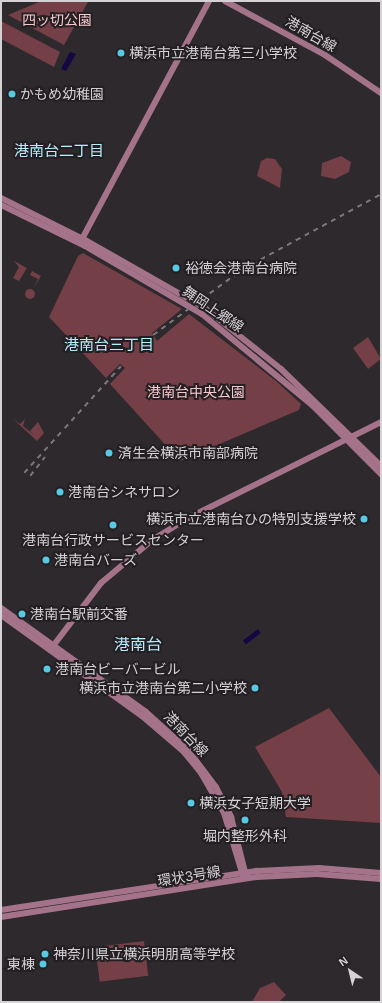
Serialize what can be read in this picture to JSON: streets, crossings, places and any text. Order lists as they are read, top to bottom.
{
  "streets": {
    "street": ["港南台線", "舞岡上郷線", "環状3号線"]
  },
  "crossings": [
    ["港南台線", "環状3号線"]
  ],
  "districts": ["港南台二丁目", "港南台三丁目", "港南台"],
  "parks": ["四ッ切公園", "港南台中央公園"],
  "places": [
    "横浜市立港南台第三小学校",
    "かもめ幼稚園",
    "裕徳会港南台病院",
    "済生会横浜市南部病院",
    "港南台シネサロン",
    "横浜市立港南台ひの特別支援学校",
    "港南台行政サービスセンター",
    "港南台バーズ",
    "港南台駅前交番",
    "港南台ビーバービル",
    "横浜市立港南台第二小学校",
    "横浜女子短期大学",
    "堀内整形外科",
    "神奈川県立横浜明朋高等学校",
    "東棟"
  ],
  "north": "top left"
}
